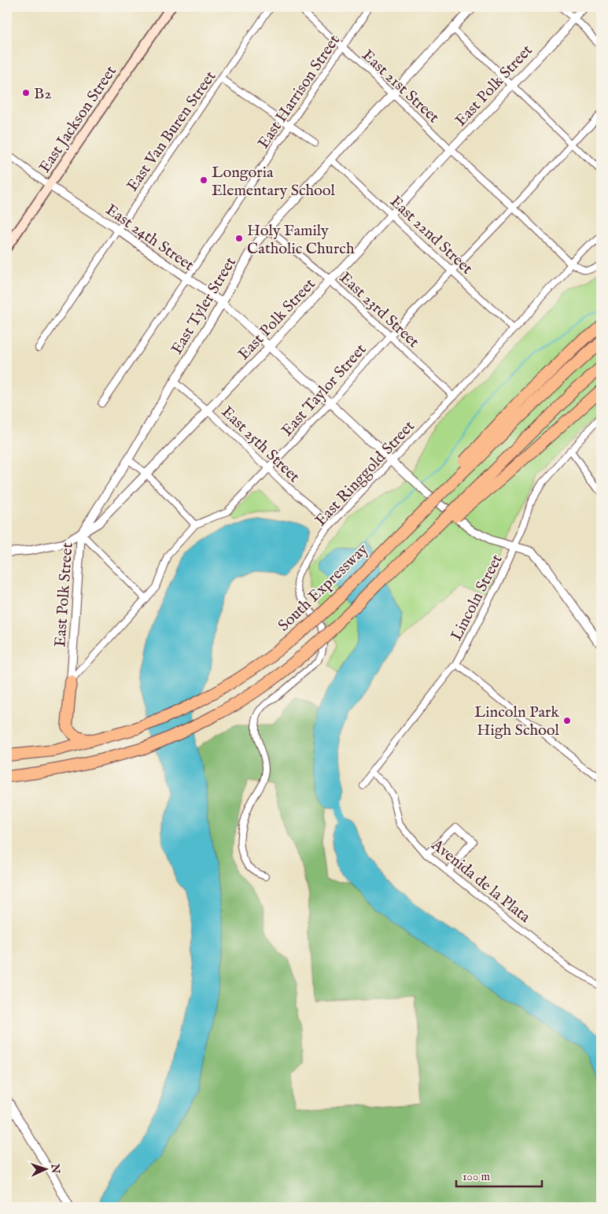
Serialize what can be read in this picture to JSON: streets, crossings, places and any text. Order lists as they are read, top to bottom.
{
  "streets": {
    "highway": ["South Expressway"],
    "main road": ["East Jackson Street"],
    "street": [
      "East Polk Street",
      "East 21st Street",
      "East Harrison Street",
      "East Van Buren Street",
      "East 22nd Street",
      "East 24th Street",
      "East Tyler Street",
      "East 23rd Street",
      "East Taylor Street",
      "East 25th Street",
      "East Ringgold Street",
      "Lincoln Street",
      "Avenida de la Plata"
    ]
  },
  "crossings": [
    ["East Polk Street", "East 21st Street"],
    ["East Polk Street", "East 22nd Street"],
    ["East Polk Street", "East 24th Street"],
    ["East Polk Street", "East Tyler Street"],
    ["East Polk Street", "East 23rd Street"],
    ["East Polk Street", "East Taylor Street"],
    ["East Polk Street", "East 25th Street"],
    ["East 21st Street", "East Harrison Street"],
    ["East 21st Street", "East Tyler Street"],
    ["East 21st Street", "East Taylor Street"],
    ["East 21st Street", "East Ringgold Street"],
    ["East Harrison Street", "East 24th Street"],
    ["East Jackson Street", "East 24th Street"],
    ["East Van Buren Street", "East 24th Street"],
    ["East 22nd Street", "East Tyler Street"],
    ["East 22nd Street", "East Taylor Street"],
    ["East 22nd Street", "East Ringgold Street"],
    ["East 24th Street", "East Tyler Street"],
    ["East 24th Street", "East Taylor Street"],
    ["East 24th Street", "East Ringgold Street"],
    ["East 24th Street", "Lincoln Street"],
    ["East Tyler Street", "East 23rd Street"],
    ["East Tyler Street", "East 25th Street"],
    ["East 23rd Street", "East Taylor Street"],
    ["East 23rd Street", "East Ringgold Street"],
    ["East Taylor Street", "East 25th Street"],
    ["East 25th Street", "East Ringgold Street"],
    ["Lincoln Street", "Avenida de la Plata"]
  ],
  "places": [
    "B2",
    "Longoria Elementary School",
    "Holy Family Catholic Church",
    "Lincoln Park High School"
  ],
  "scale_bar": "100 m",
  "north": "right"
}
